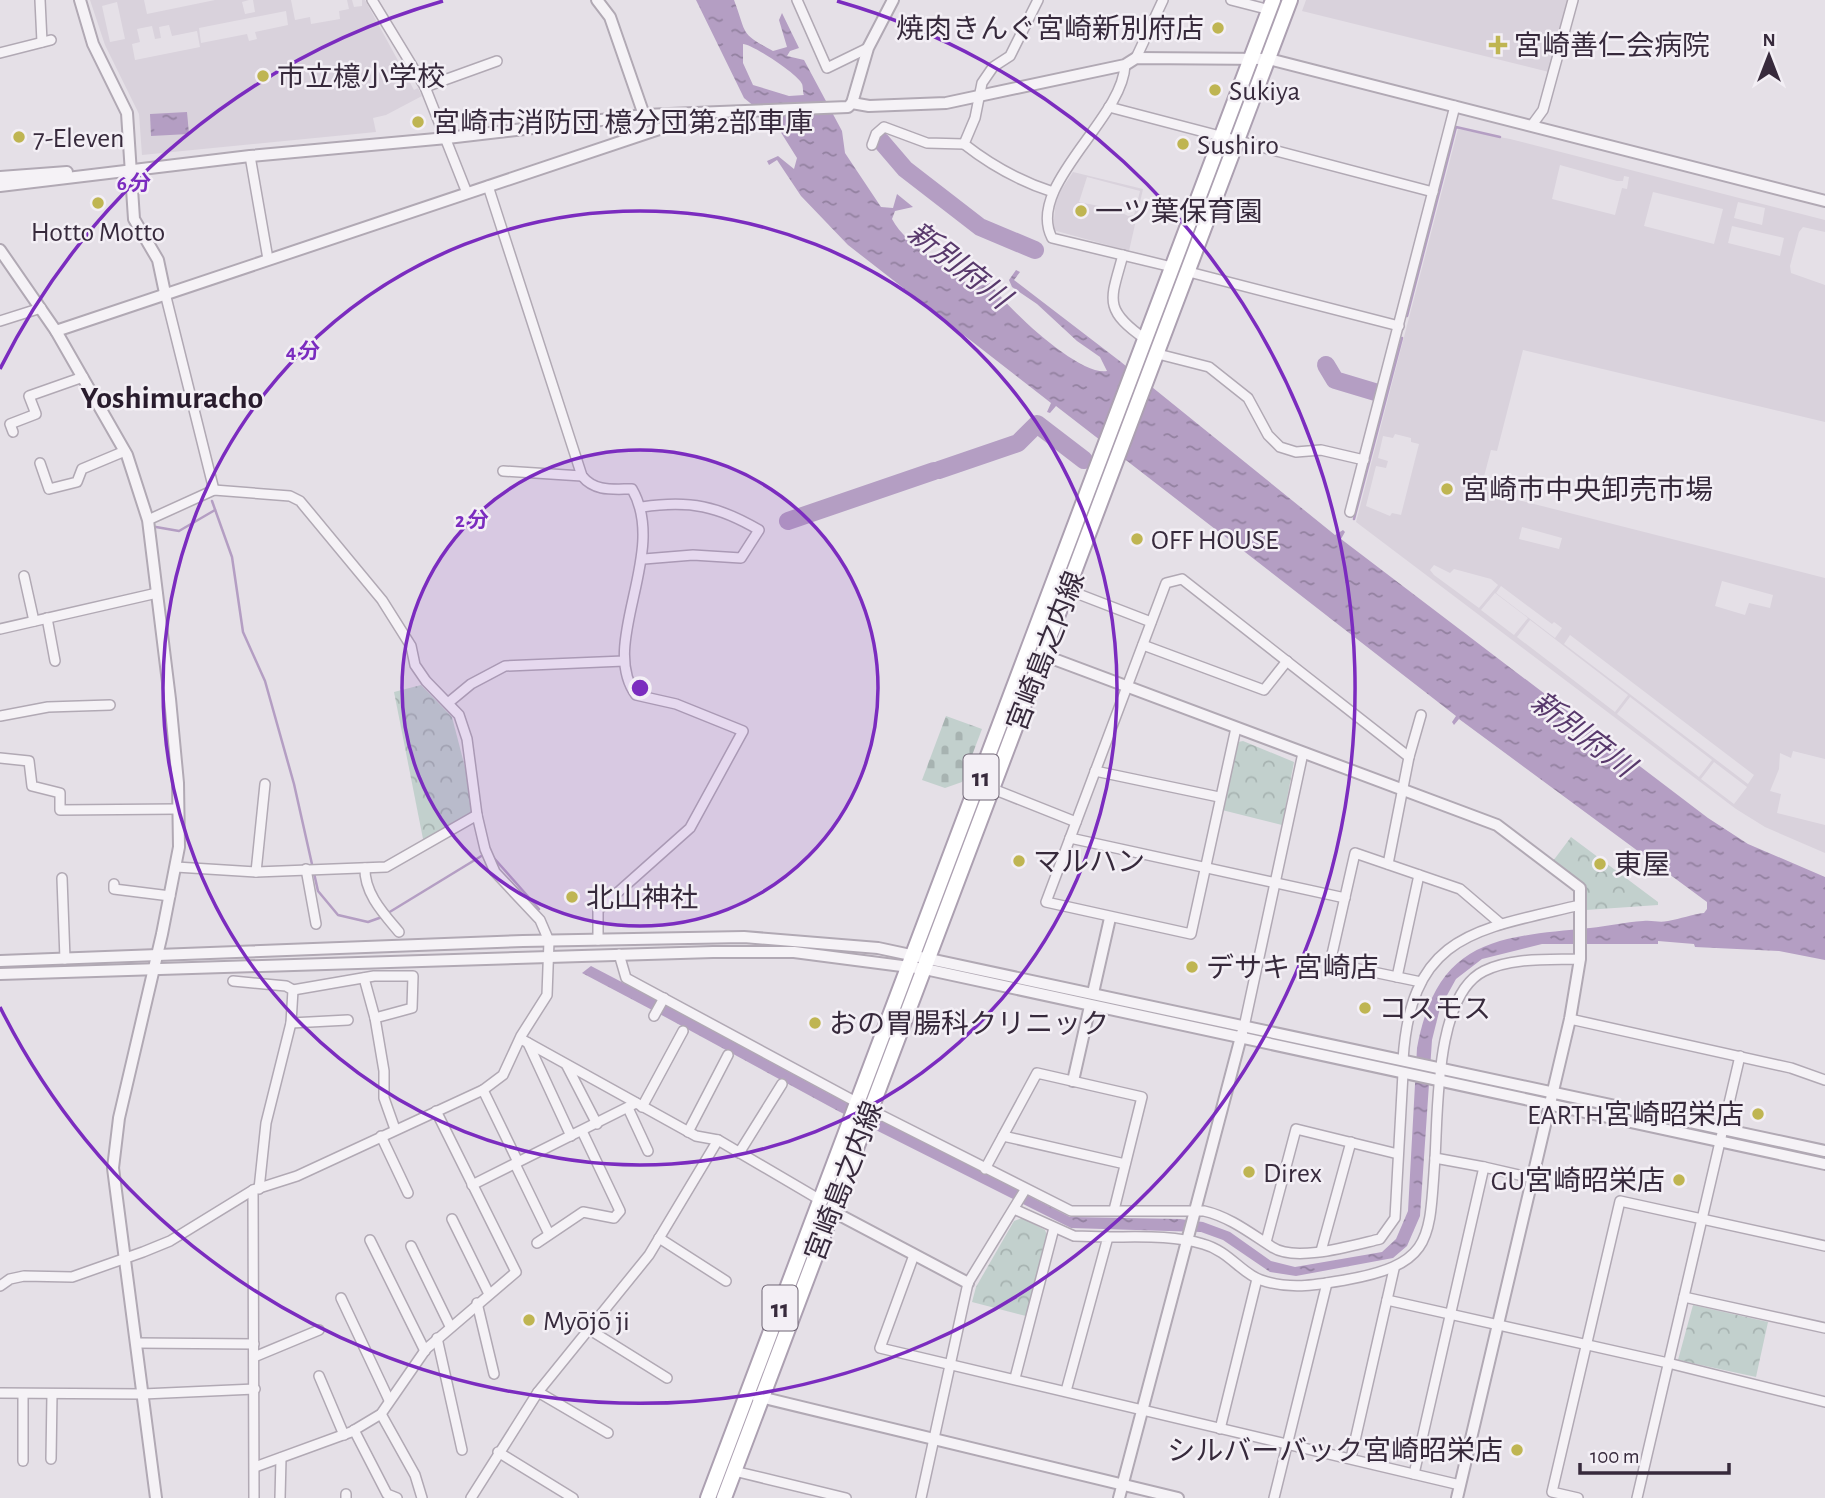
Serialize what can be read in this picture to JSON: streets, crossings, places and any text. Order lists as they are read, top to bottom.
{
  "streets": {
    "main road": ["宮崎島之内線", "11"]
  },
  "districts": ["Yoshimuracho"],
  "water": ["新別府川"],
  "places": {
    "other": [
      "焼肉きんぐ宮崎新別府店",
      "市立檍小学校",
      "Sukiya",
      "宮崎市消防団 檍分団第2部車庫",
      "7-Eleven",
      "Sushiro",
      "Hotto Motto",
      "一ツ葉保育園",
      "宮崎市中央卸売市場",
      "OFF HOUSE",
      "マルハン",
      "東屋",
      "北山神社",
      "デサキ 宮崎店",
      "コスモス",
      "おの胃腸科クリニック",
      "EARTH宮崎昭栄店",
      "Direx",
      "GU宮崎昭栄店",
      "Myōjō ji",
      "シルバーバック宮崎昭栄店"
    ],
    "health": ["宮崎善仁会病院"]
  },
  "scale_bar": "100 m",
  "north": "top",
  "rings": ["6 分", "4 分", "2 分"]
}
